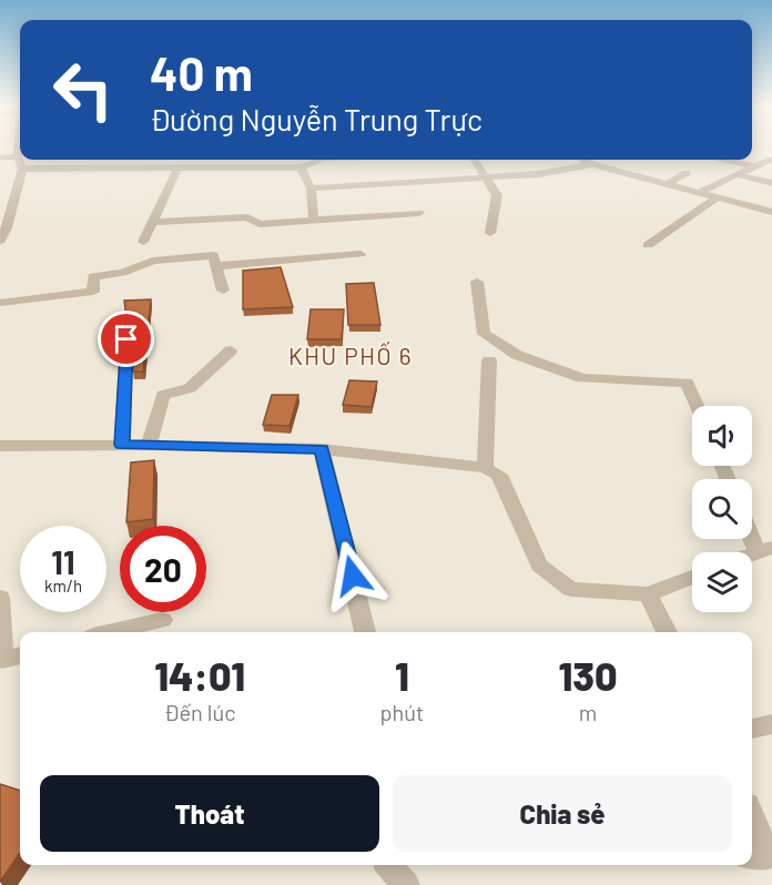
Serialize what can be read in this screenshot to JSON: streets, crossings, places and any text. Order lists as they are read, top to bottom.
{
  "districts": ["KHU PHỐ 6"],
  "page": {
    "turn": ["40 m", "Đường Nguyễn Trung Trực"],
    "speed": "11 km/h",
    "limit": "20",
    "eta": [
      "14:01",
      "Đến lúc",
      "1",
      "phút",
      "130",
      "m"
    ],
    "buttons": ["Thoát", "Chia sẻ"]
  }
}
